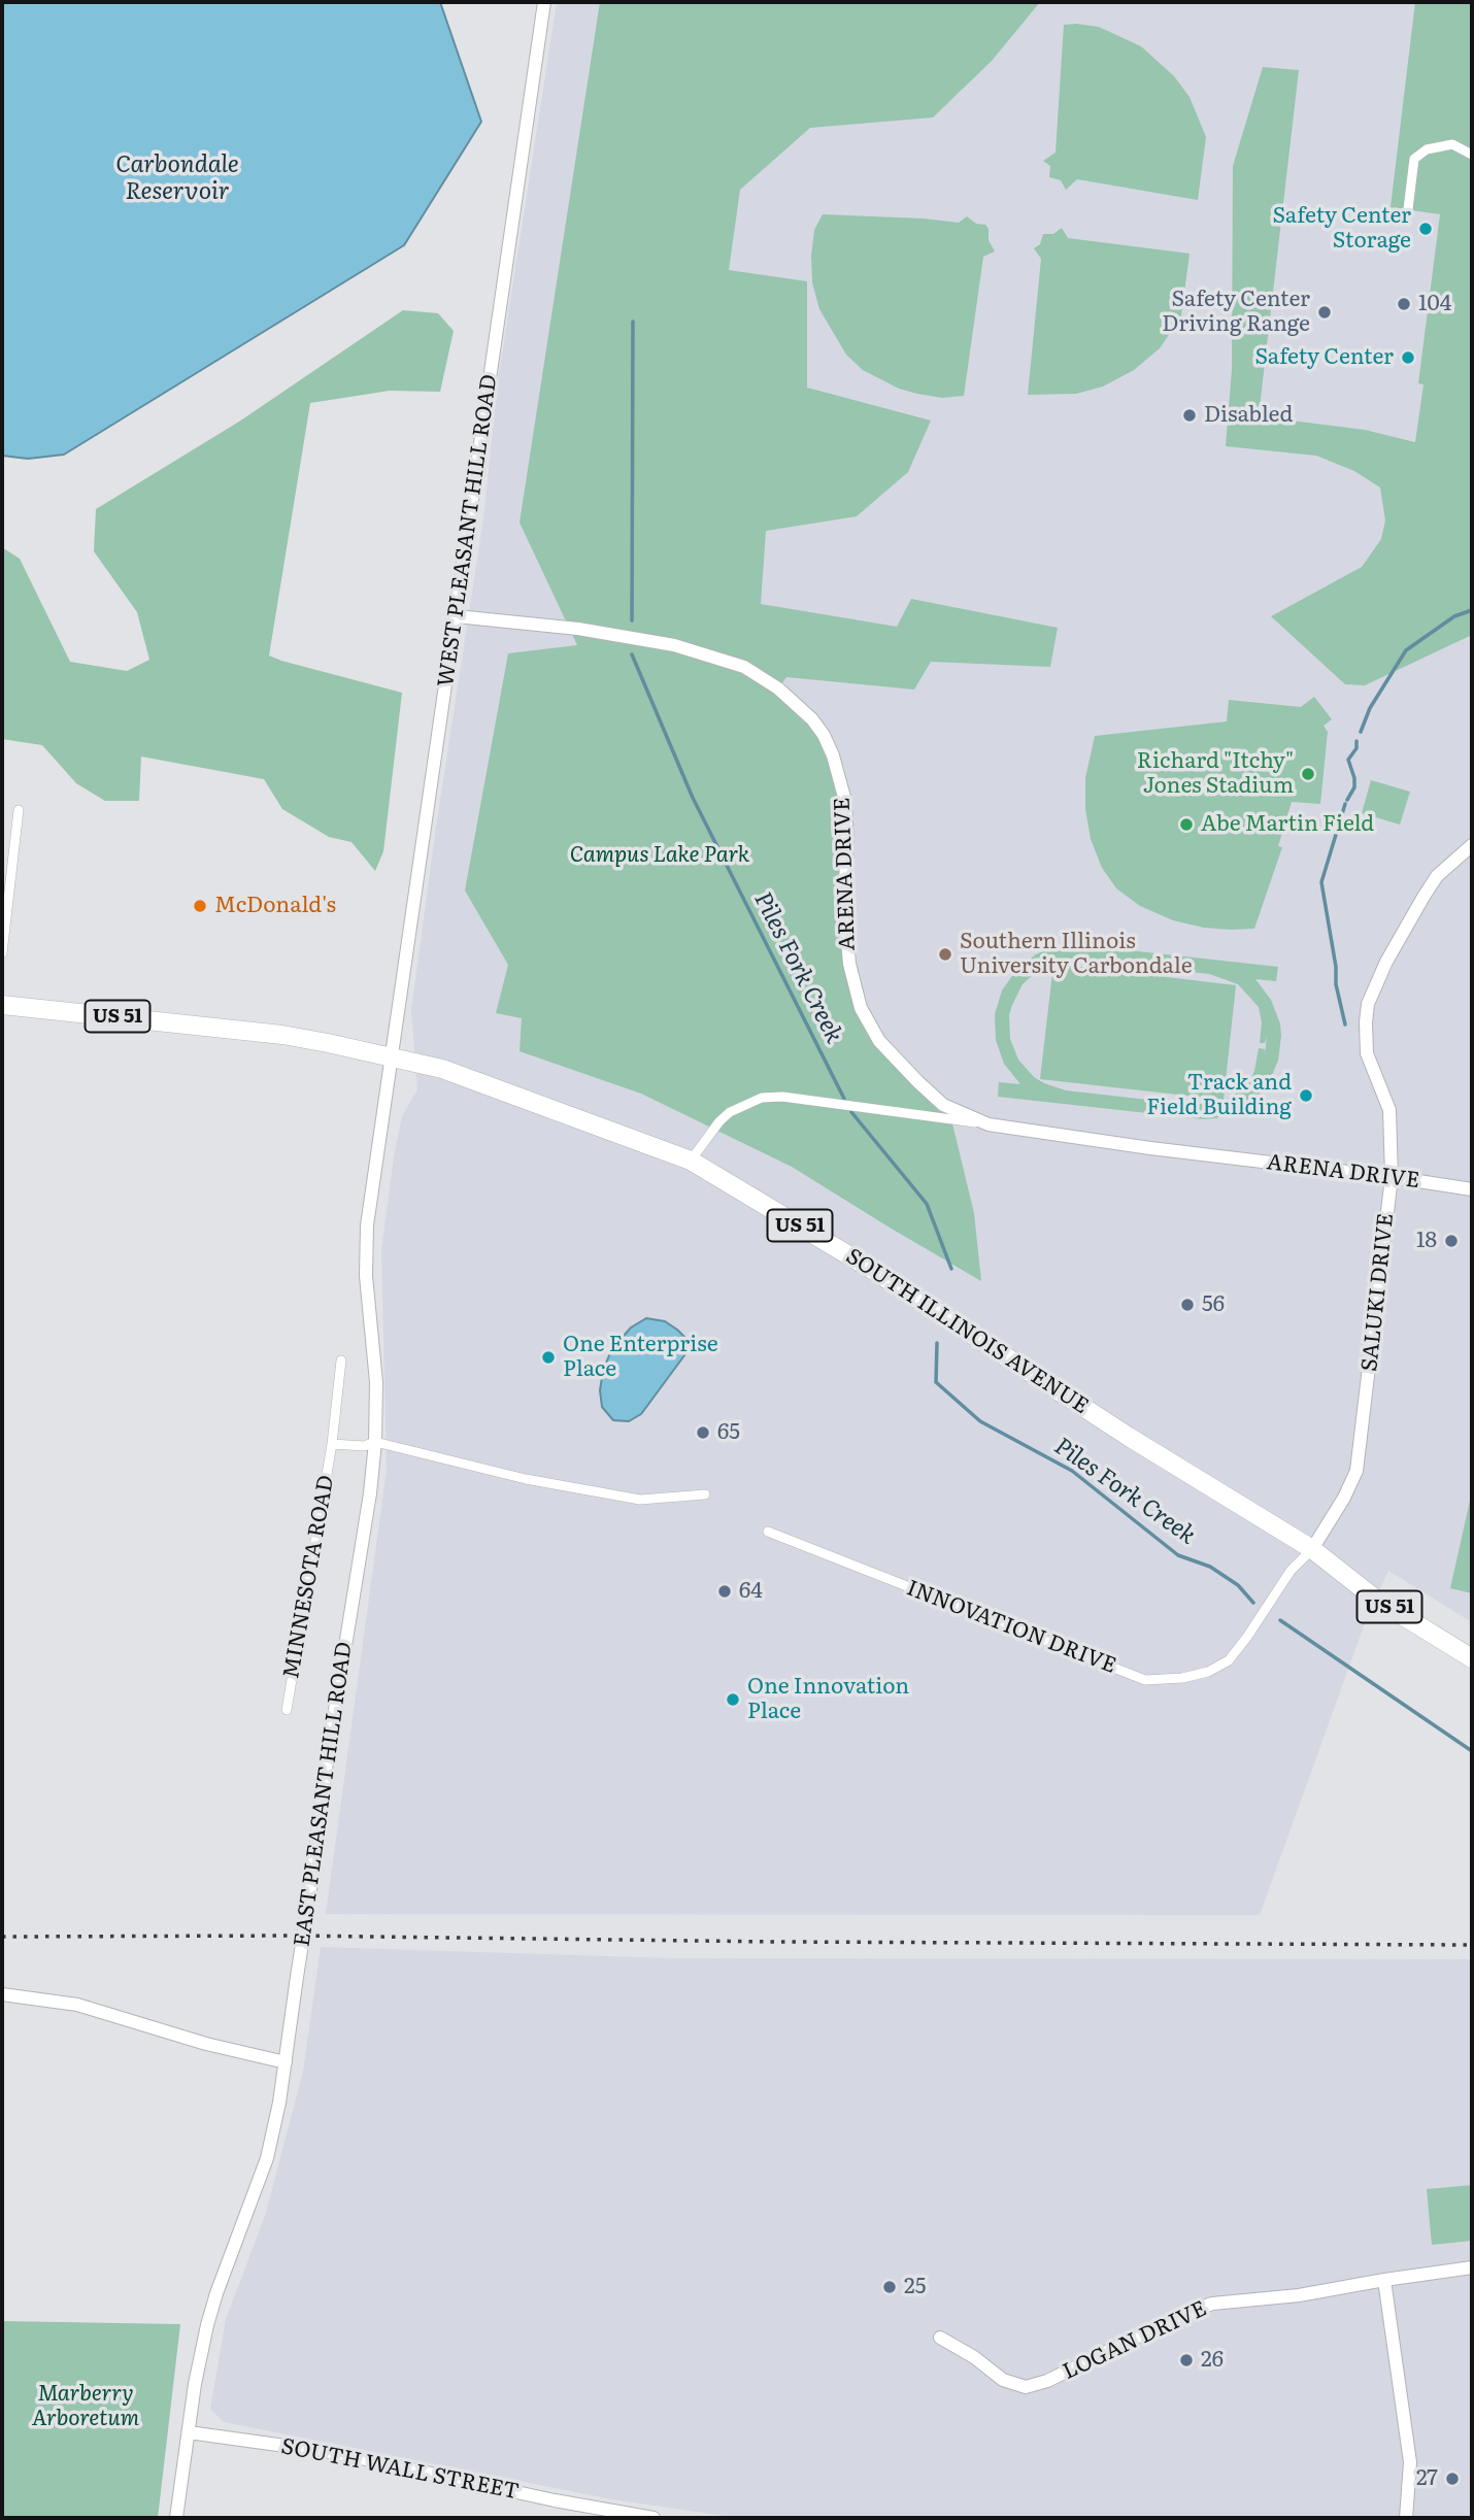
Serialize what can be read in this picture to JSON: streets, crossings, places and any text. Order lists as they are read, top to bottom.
{
  "streets": {
    "highway": ["US 51", "SOUTH ILLINOIS AVENUE"],
    "street": [
      "WEST PLEASANT HILL ROAD",
      "ARENA DRIVE",
      "SALUKI DRIVE",
      "MINNESOTA ROAD",
      "INNOVATION DRIVE",
      "EAST PLEASANT HILL ROAD",
      "LOGAN DRIVE",
      "SOUTH WALL STREET"
    ]
  },
  "crossings": [
    ["WEST PLEASANT HILL ROAD", "ARENA DRIVE"],
    ["WEST PLEASANT HILL ROAD", "SOUTH ILLINOIS AVENUE"],
    ["WEST PLEASANT HILL ROAD", "EAST PLEASANT HILL ROAD"],
    ["ARENA DRIVE", "SALUKI DRIVE"],
    ["SALUKI DRIVE", "SOUTH ILLINOIS AVENUE"],
    ["SALUKI DRIVE", "INNOVATION DRIVE"],
    ["SOUTH ILLINOIS AVENUE", "INNOVATION DRIVE"],
    ["SOUTH ILLINOIS AVENUE", "EAST PLEASANT HILL ROAD"],
    ["MINNESOTA ROAD", "EAST PLEASANT HILL ROAD"],
    ["EAST PLEASANT HILL ROAD", "SOUTH WALL STREET"]
  ],
  "water": ["Carbondale Reservoir", "Piles Fork Creek"],
  "parks": ["Campus Lake Park", "Marberry Arboretum"],
  "places": [
    "Safety Center Storage",
    "104",
    "Safety Center Driving Range",
    "Safety Center",
    "Disabled",
    "Richard \"Itchy\" Jones Stadium",
    "Abe Martin Field",
    "McDonald's",
    "Southern Illinois University Carbondale",
    "Track and Field Building",
    "18",
    "56",
    "One Enterprise Place",
    "65",
    "64",
    "One Innovation Place",
    "25",
    "26",
    "27"
  ]
}
